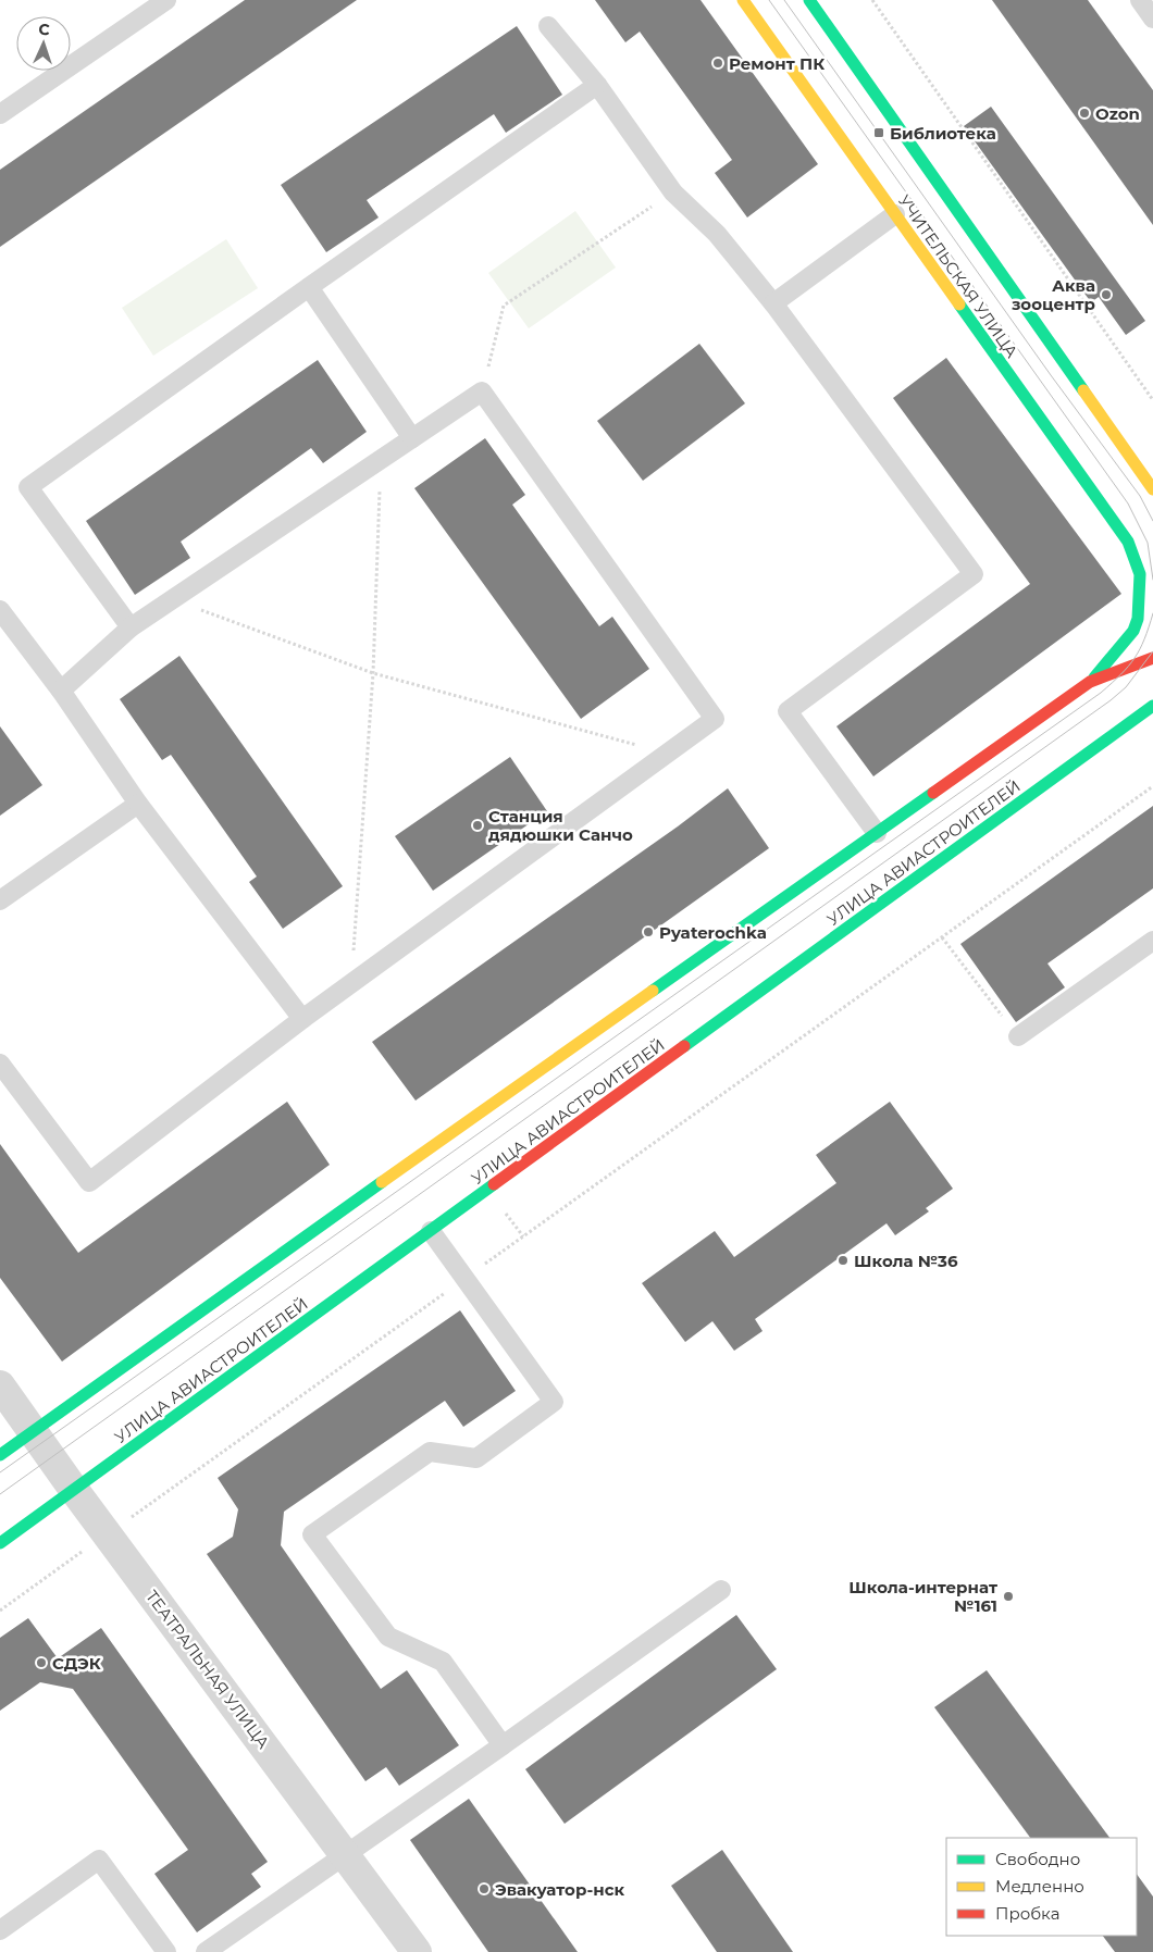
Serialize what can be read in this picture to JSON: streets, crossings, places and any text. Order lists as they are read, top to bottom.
{
  "streets": {
    "main road": ["УЧИТЕЛЬСКАЯ УЛИЦА", "УЛИЦА АВИАСТРОИТЕЛЕЙ"],
    "street": ["ТЕАТРАЛЬНАЯ УЛИЦА"]
  },
  "crossings": [
    ["УЛИЦА АВИАСТРОИТЕЛЕЙ", "ТЕАТРАЛЬНАЯ УЛИЦА"]
  ],
  "places": {
    "other": [
      "Ремонт ПК",
      "Ozon",
      "Аква зооцентр",
      "Станция дядюшки Санчо",
      "Pyaterochka",
      "Школа №36",
      "Школа-интернат №161",
      "СДЭК",
      "Эвакуатор-нск"
    ],
    "transit": ["Библиотека"]
  },
  "legend": ["Свободно", "Медленно", "Пробка"],
  "north": "top"
}
